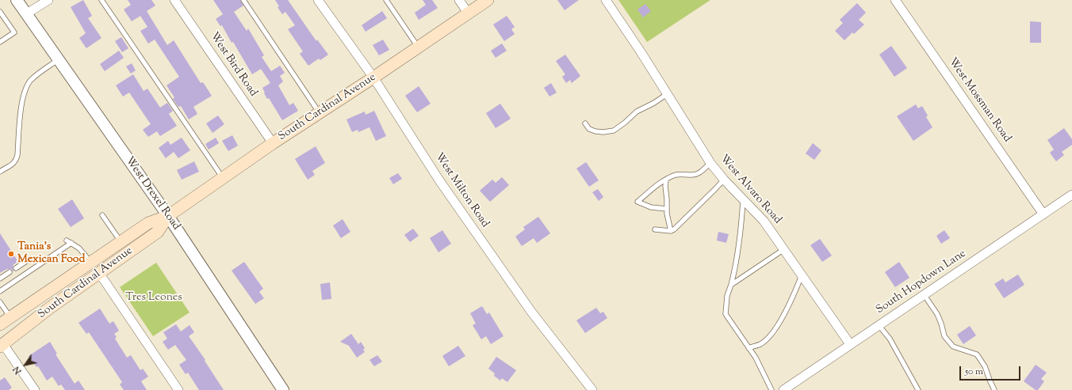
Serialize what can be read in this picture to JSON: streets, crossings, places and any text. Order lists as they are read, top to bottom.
{
  "streets": {
    "main road": ["South Cardinal Avenue"],
    "street": [
      "West Bird Road",
      "West Mossman Road",
      "West Alvaro Road",
      "West Milton Road",
      "West Drexel Road",
      "South Hopdown Lane"
    ]
  },
  "crossings": [
    ["West Bird Road", "South Cardinal Avenue"],
    ["West Mossman Road", "South Hopdown Lane"],
    ["South Cardinal Avenue", "West Milton Road"],
    ["South Cardinal Avenue", "West Drexel Road"],
    ["West Alvaro Road", "South Hopdown Lane"]
  ],
  "parks": ["Tres Leones"],
  "places": ["Tania's Mexican Food"],
  "scale_bar": "50 m",
  "north": "bottom left"
}
